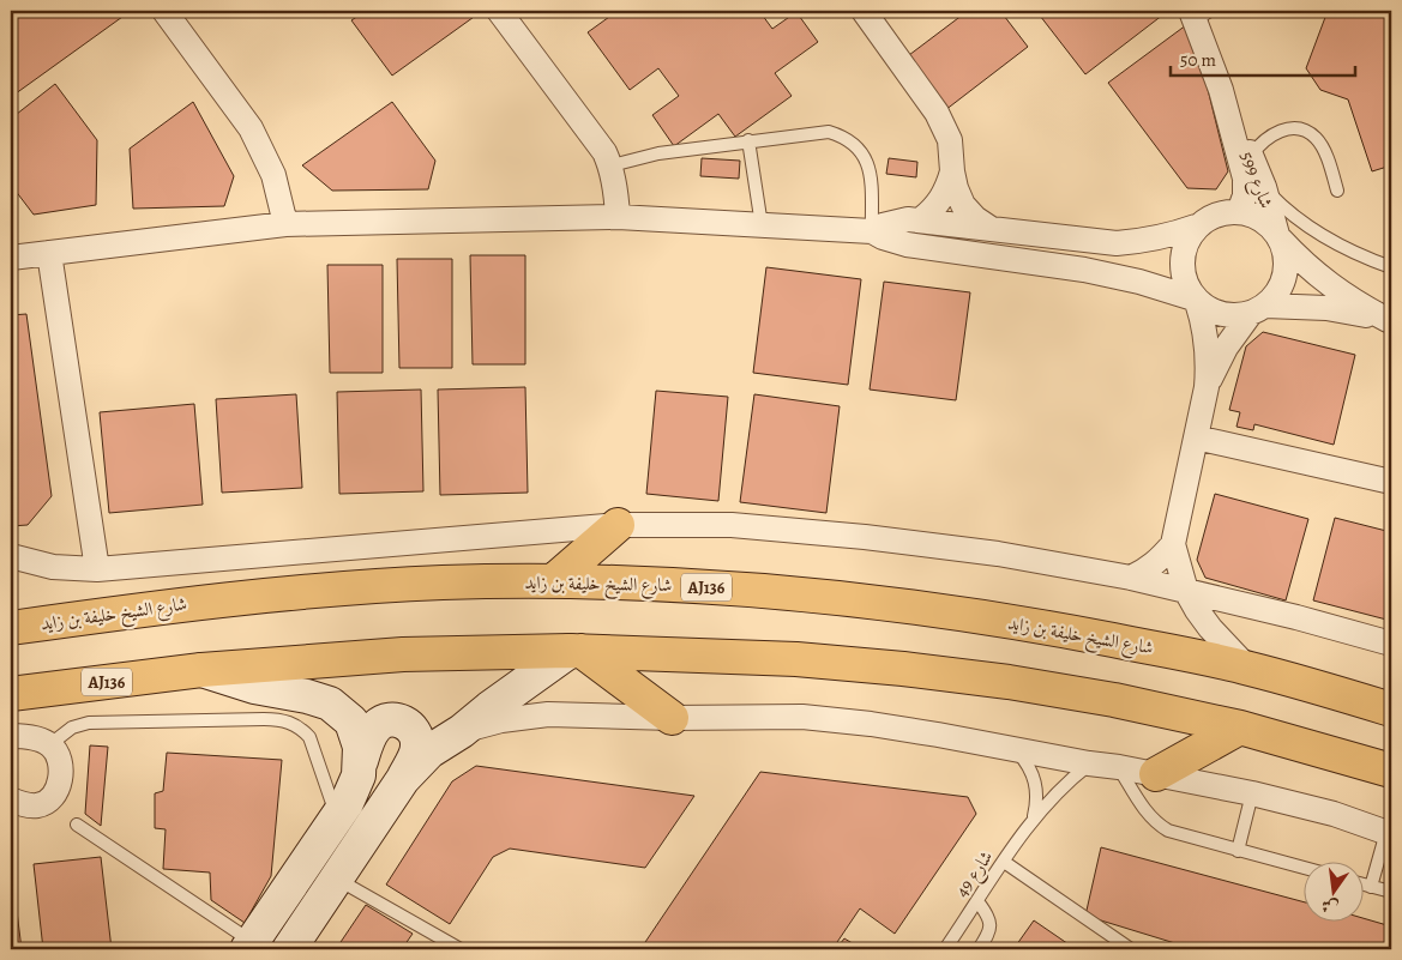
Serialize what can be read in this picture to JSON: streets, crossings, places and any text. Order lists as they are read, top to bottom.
{
  "streets": {
    "main road": ["شارع الشيخ خليفة بن زايد", "AJ136"],
    "street": ["شارع 599"],
    "lane": ["شارع 49"]
  },
  "scale_bar": "50 m",
  "north": "bottom"
}
